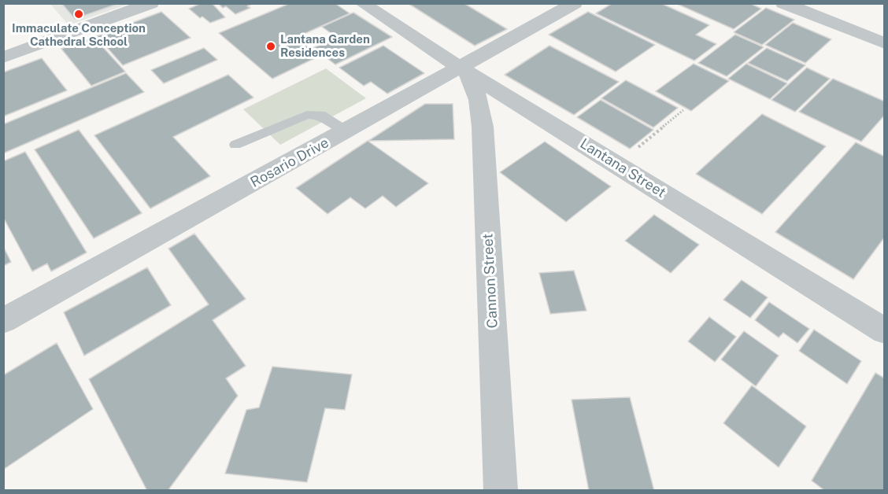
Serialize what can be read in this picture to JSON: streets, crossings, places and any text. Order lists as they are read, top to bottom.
{
  "streets": {
    "street": ["Rosario Drive", "Lantana Street", "Cannon Street"]
  },
  "crossings": [
    ["Rosario Drive", "Lantana Street"],
    ["Rosario Drive", "Cannon Street"],
    ["Lantana Street", "Cannon Street"]
  ],
  "places": ["Immaculate Conception Cathedral School", "Lantana Garden Residences"]
}
